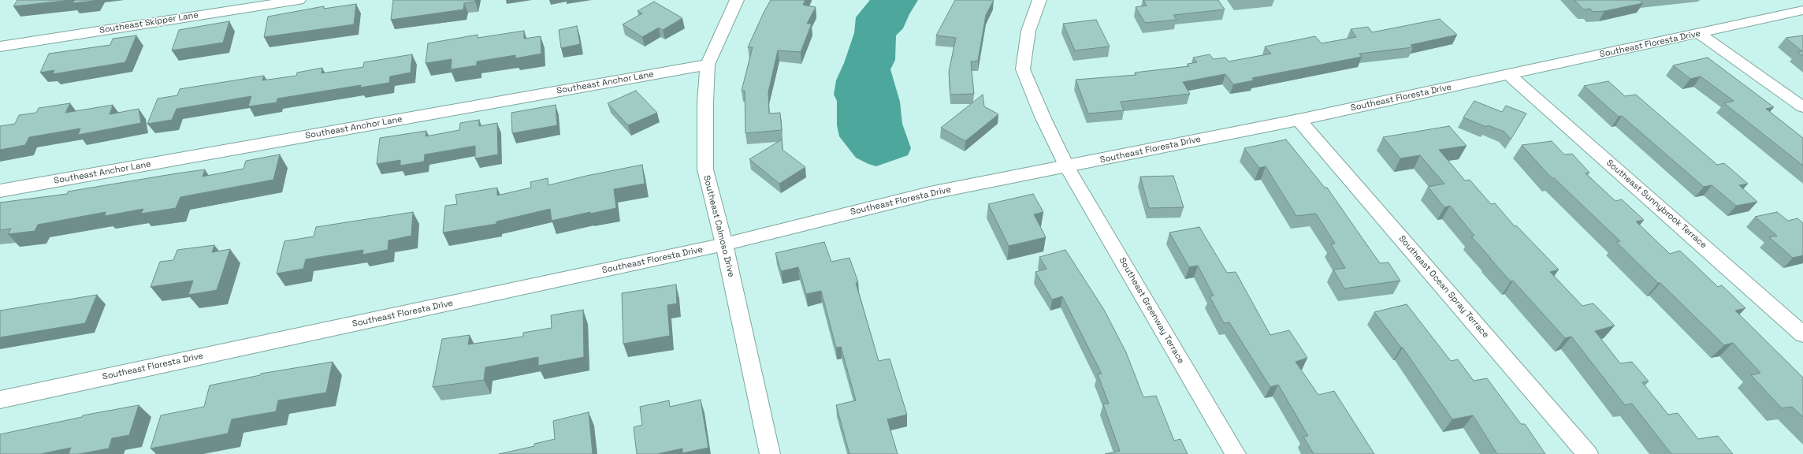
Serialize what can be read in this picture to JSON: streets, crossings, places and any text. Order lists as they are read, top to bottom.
{
  "streets": {
    "street": [
      "Southeast Skipper Lane",
      "Southeast Floresta Drive",
      "Southeast Anchor Lane",
      "Southeast Sunnybrook Terrace",
      "Southeast Calmoso Drive",
      "Southeast Ocean Spray Terrace",
      "Southeast Greenway Terrace"
    ]
  },
  "crossings": [
    ["Southeast Floresta Drive", "Southeast Sunnybrook Terrace"],
    ["Southeast Floresta Drive", "Southeast Calmoso Drive"],
    ["Southeast Floresta Drive", "Southeast Ocean Spray Terrace"],
    ["Southeast Floresta Drive", "Southeast Greenway Terrace"],
    ["Southeast Anchor Lane", "Southeast Calmoso Drive"]
  ]
}
